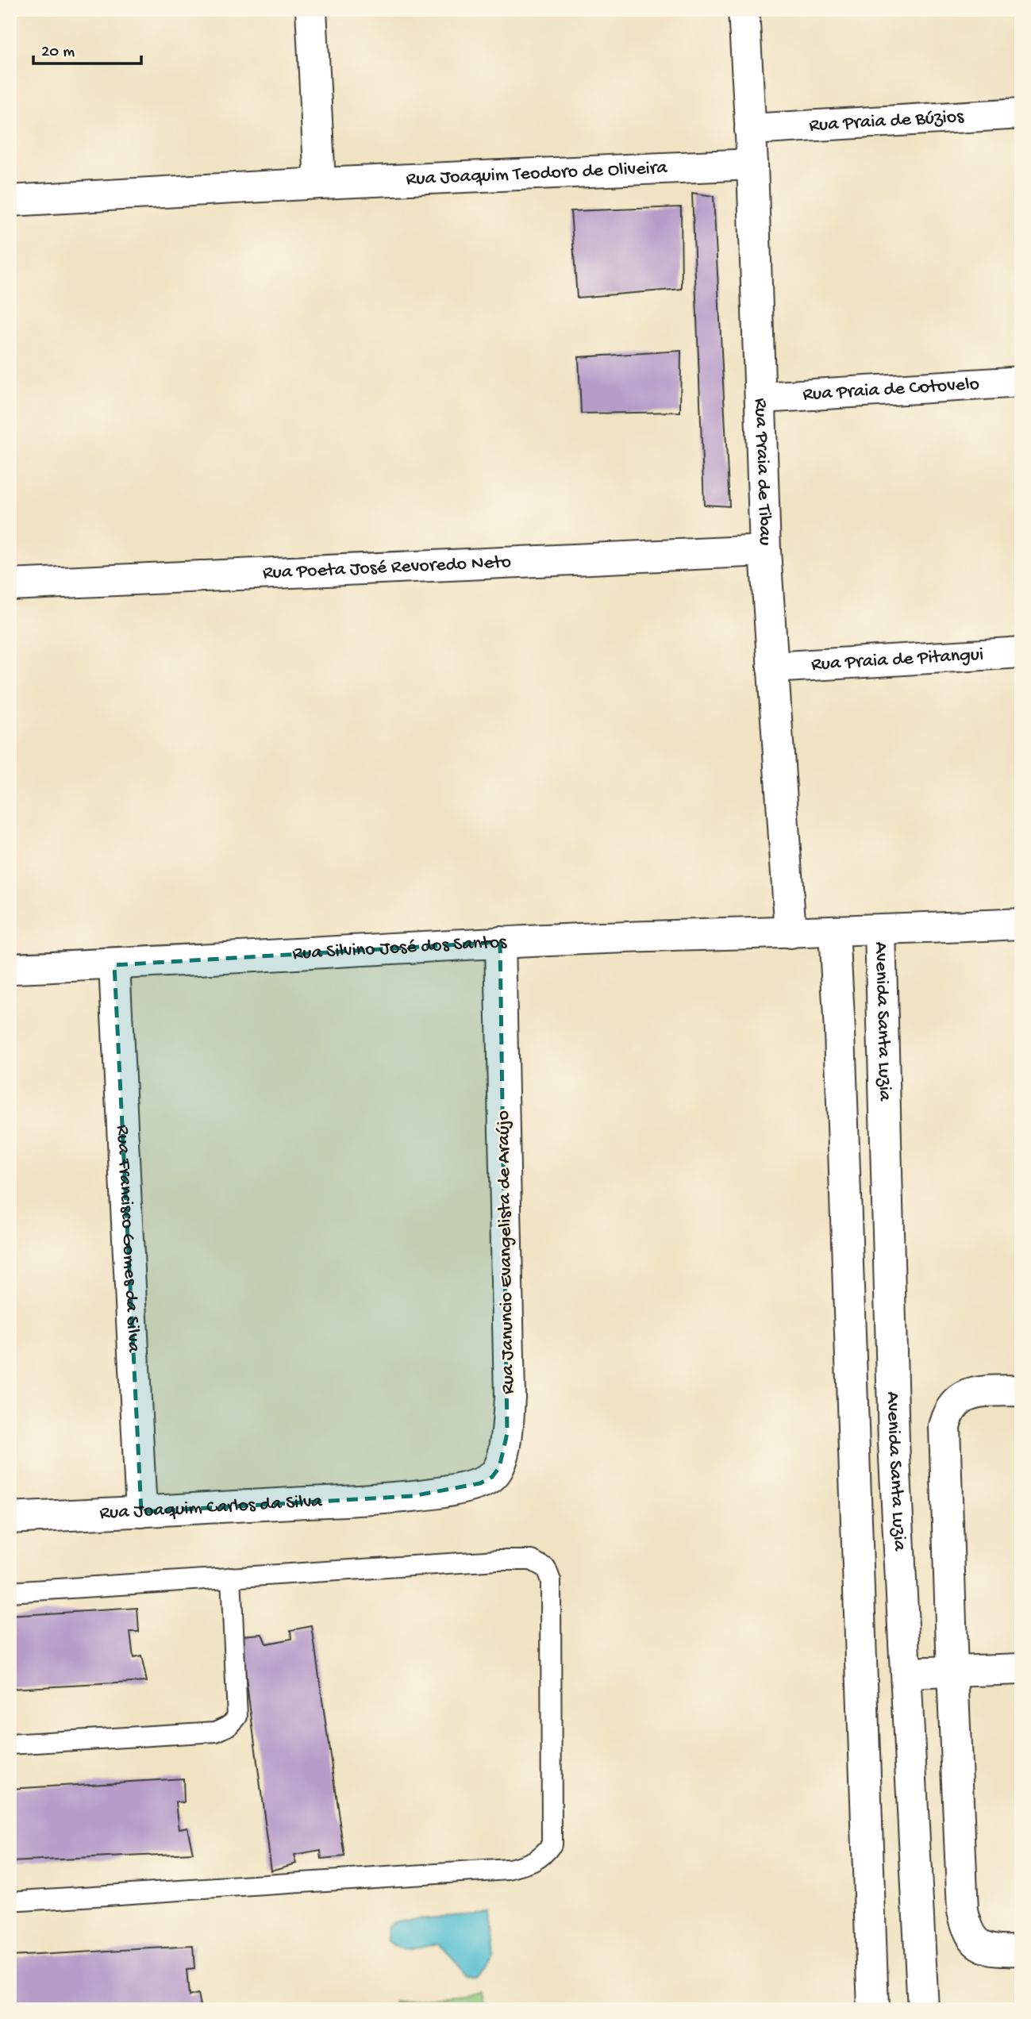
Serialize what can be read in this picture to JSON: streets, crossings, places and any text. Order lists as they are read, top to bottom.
{
  "streets": {
    "street": [
      "Rua Praia de Búzios",
      "Rua Joaquim Teodoro de Oliveira",
      "Rua Praia de Cotovelo",
      "Rua Praia de Tibau",
      "Rua Poeta José Revoredo Neto",
      "Rua Praia de Pitangui",
      "Rua Silvino José dos Santos",
      "Avenida Santa Luzia",
      "Rua Francisco Gomes da Silva",
      "Rua Januncio Evangelista de Araújo",
      "Rua Joaquim Carlos da Silva"
    ]
  },
  "crossings": [
    ["Rua Praia de Búzios", "Rua Praia de Tibau"],
    ["Rua Joaquim Teodoro de Oliveira", "Rua Praia de Tibau"],
    ["Rua Praia de Cotovelo", "Rua Praia de Tibau"],
    ["Rua Praia de Tibau", "Rua Poeta José Revoredo Neto"],
    ["Rua Praia de Tibau", "Rua Praia de Pitangui"],
    ["Rua Praia de Tibau", "Rua Silvino José dos Santos"],
    ["Rua Silvino José dos Santos", "Avenida Santa Luzia"],
    ["Rua Silvino José dos Santos", "Rua Francisco Gomes da Silva"],
    ["Rua Silvino José dos Santos", "Rua Januncio Evangelista de Araújo"],
    ["Rua Francisco Gomes da Silva", "Rua Joaquim Carlos da Silva"],
    ["Rua Januncio Evangelista de Araújo", "Rua Joaquim Carlos da Silva"]
  ],
  "scale_bar": "20 m"
}
